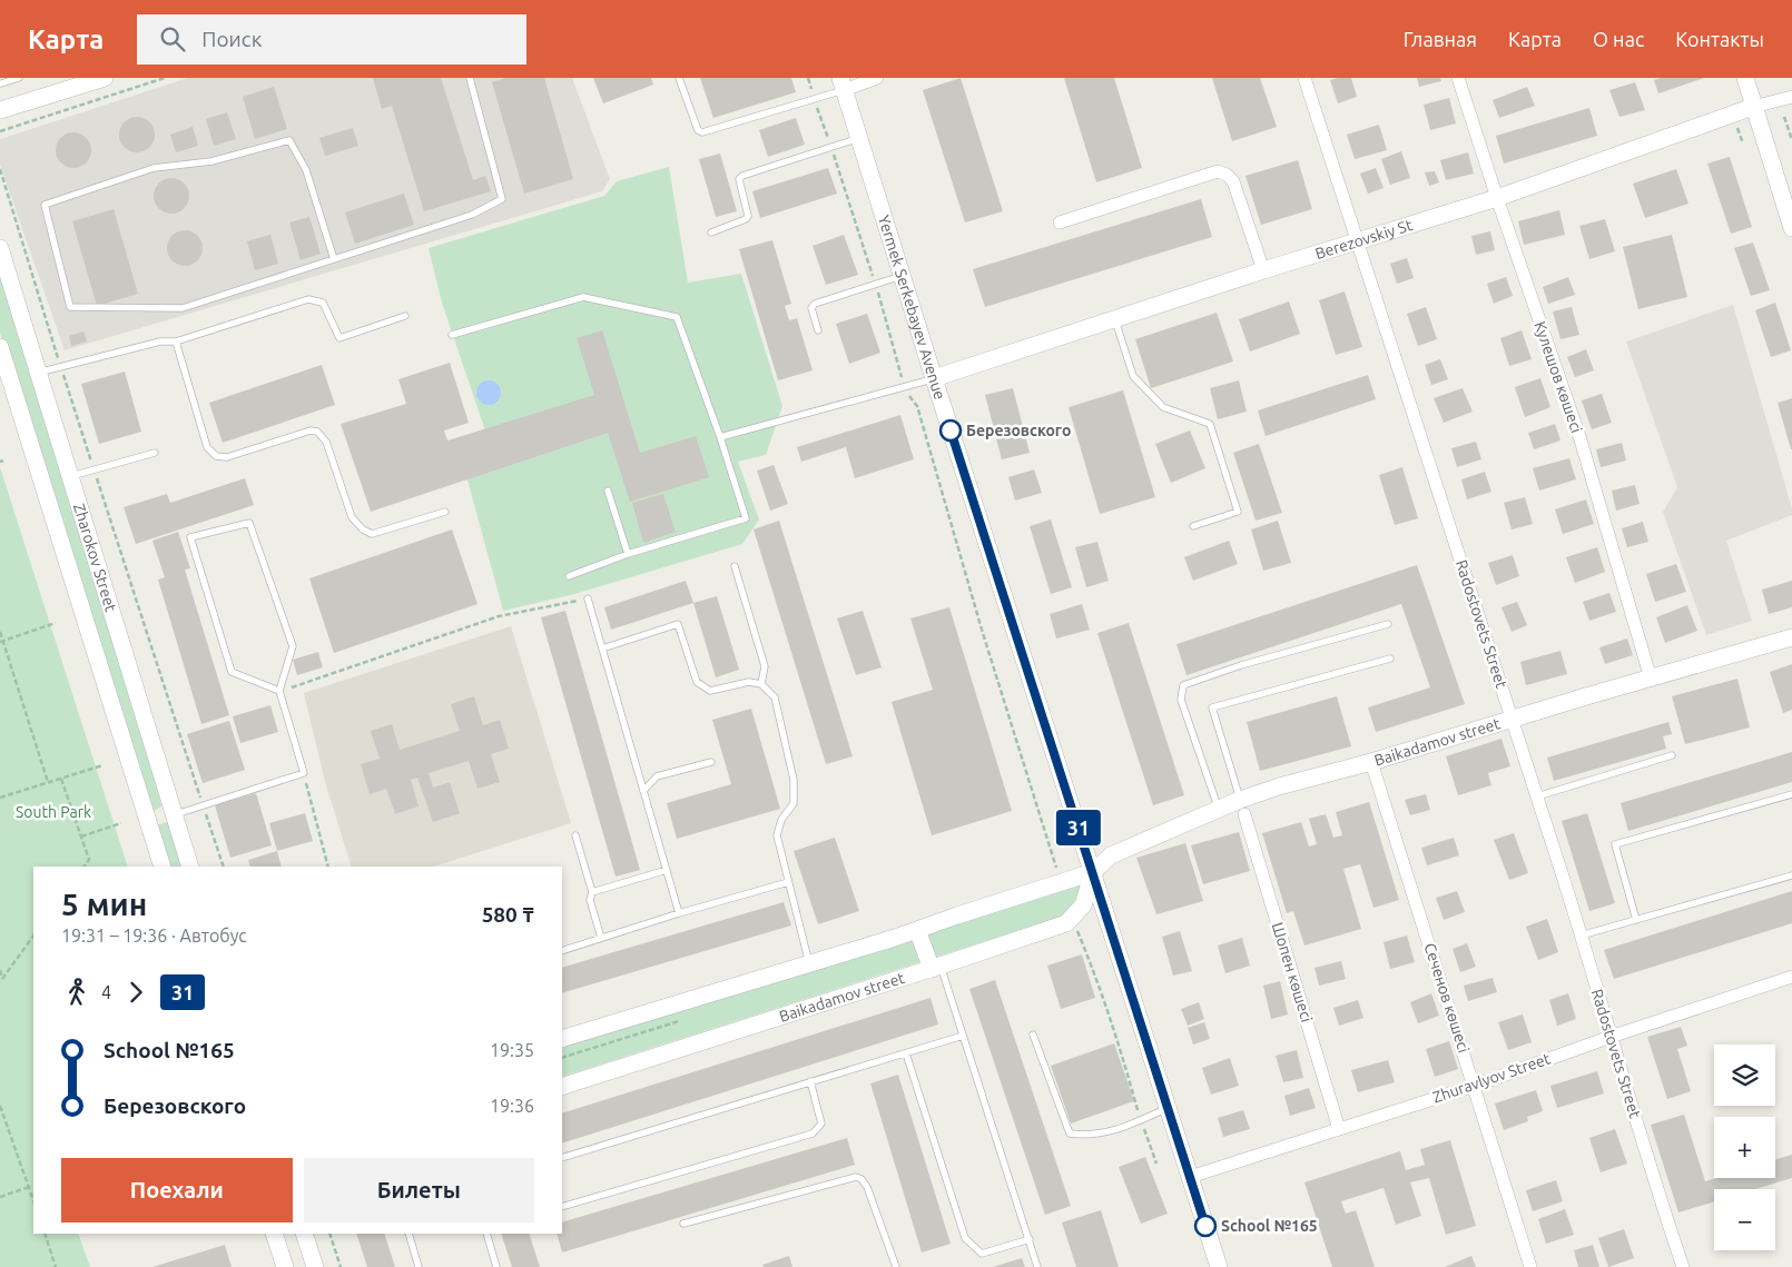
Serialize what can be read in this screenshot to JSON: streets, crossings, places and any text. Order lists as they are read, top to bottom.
{
  "streets": {
    "street": [
      "Berezovskiy St",
      "Yermek Serkebayev Avenue",
      "Кулешов көшесі",
      "Zharokov Street",
      "Radostovets Street",
      "Baikadamov street",
      "Шопен көшесі",
      "Сеченов көшесі",
      "Zhuravlyov Street"
    ]
  },
  "crossings": [
    ["Berezovskiy St", "Yermek Serkebayev Avenue"],
    ["Berezovskiy St", "Кулешов көшесі"],
    ["Berezovskiy St", "Radostovets Street"],
    ["Yermek Serkebayev Avenue", "Baikadamov street"],
    ["Yermek Serkebayev Avenue", "Zhuravlyov Street"],
    ["Кулешов көшесі", "Baikadamov street"],
    ["Radostovets Street", "Baikadamov street"],
    ["Radostovets Street", "Zhuravlyov Street"],
    ["Baikadamov street", "Шопен көшесі"],
    ["Baikadamov street", "Сеченов көшесі"],
    ["Шопен көшесі", "Zhuravlyov Street"],
    ["Сеченов көшесі", "Zhuravlyov Street"]
  ],
  "parks": ["South Park"],
  "places": ["Березовского", "School №165"],
  "lines": ["bus line 31"],
  "page": {
    "header": "Карта",
    "search": "Поиск",
    "nav": [
      "Главная",
      "Карта",
      "О нас",
      "Контакты"
    ],
    "on_map": "31",
    "heading": ["5 мин", "19:31 – 19:36 · Автобус", "580 ₸"],
    "legs": ["4", "31"],
    "list": [
      {
        "name": "School №165",
        "value": "19:35"
      },
      {
        "name": "Березовского",
        "value": "19:36"
      }
    ],
    "map_buttons": ["+", "−"],
    "buttons": ["Поехали", "Билеты"]
  }
}
